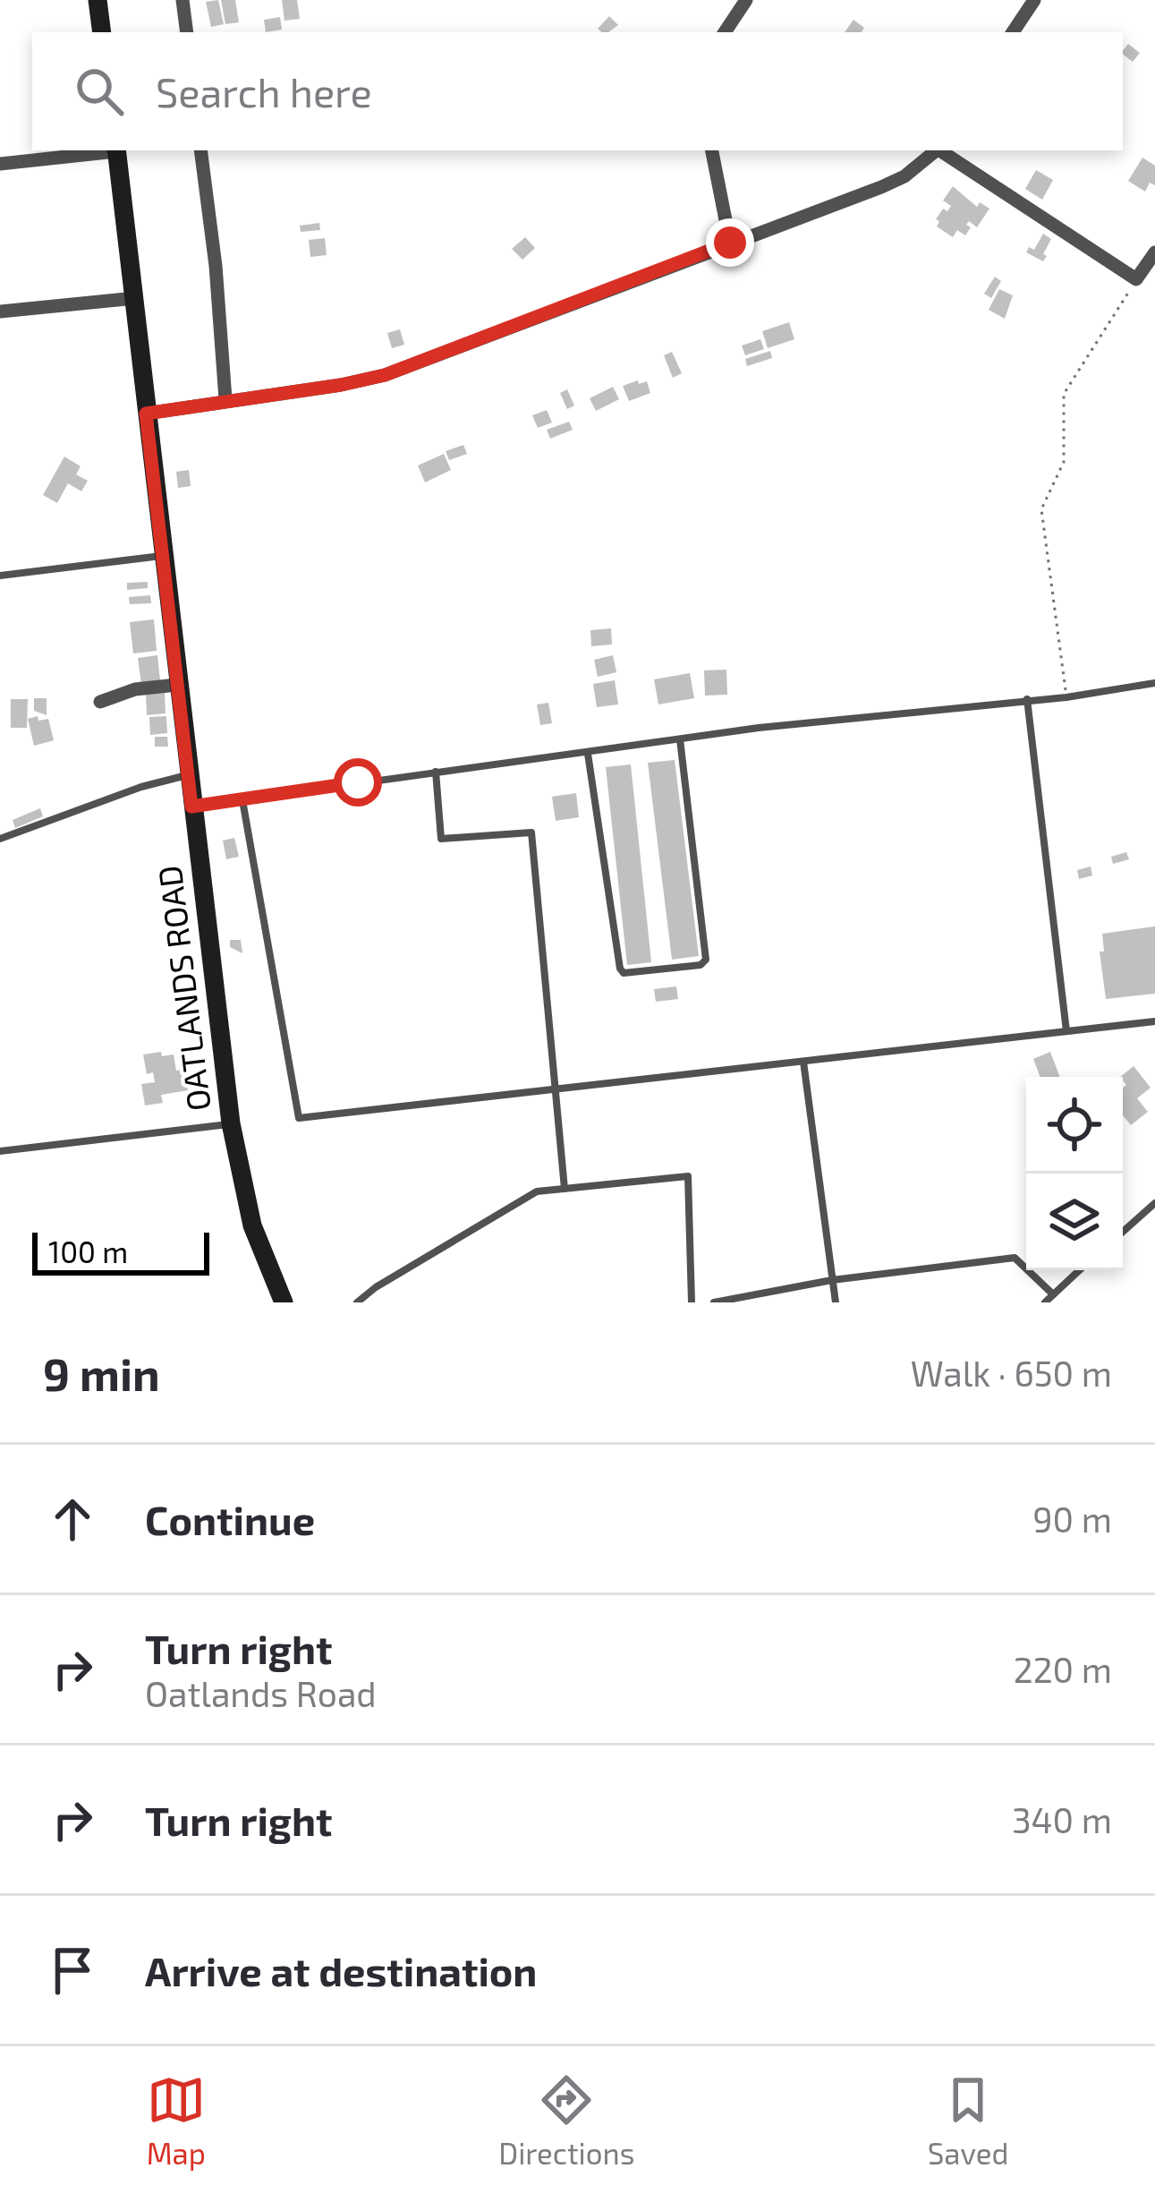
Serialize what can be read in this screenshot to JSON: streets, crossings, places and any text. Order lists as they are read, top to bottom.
{
  "streets": {
    "street": ["OATLANDS ROAD"]
  },
  "scale_bar": "100 m",
  "page": {
    "search": "Search here",
    "scale": "100 m",
    "heading": ["9 min", "Walk · 650 m"],
    "list": [
      ["Continue", "90 m"],
      ["Turn right", "Oatlands Road", "220 m"],
      ["Turn right", "340 m"],
      "Arrive at destination"
    ],
    "nav": ["Map", "Directions", "Saved"]
  }
}
